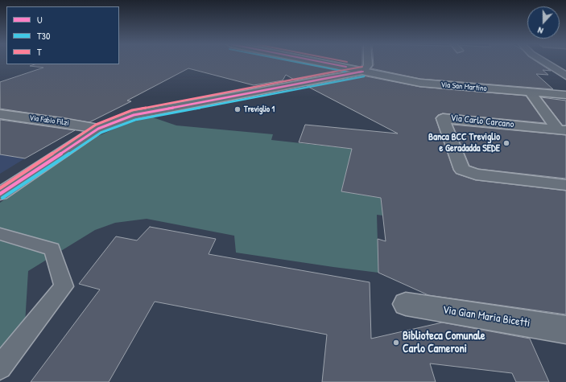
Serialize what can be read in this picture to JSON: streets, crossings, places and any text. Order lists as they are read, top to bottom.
{
  "streets": {
    "street": [
      "Via San Martino",
      "Via Fabio Filzi",
      "Via Carlo Carcano",
      "Via Gian Maria Bicetti"
    ]
  },
  "places": ["Treviglio 1", "Banca BCC Treviglio e Geradadda SEDE", "Biblioteca Comunale Carlo Cameroni"],
  "lines": ["transit line U", "transit line T30", "transit line T"],
  "legend": ["U", "T30", "T"],
  "north": "bottom"
}
